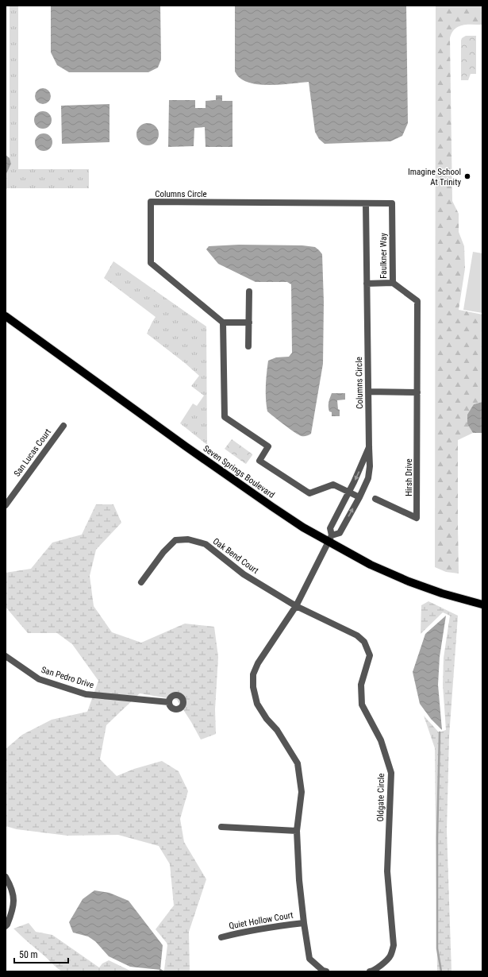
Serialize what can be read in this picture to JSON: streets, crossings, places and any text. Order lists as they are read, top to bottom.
{
  "streets": {
    "main road": ["Seven Springs Boulevard"],
    "street": [
      "Columns Circle",
      "Faulkner Way",
      "San Lucas Court",
      "Hirsh Drive",
      "Oak Bend Court",
      "San Pedro Drive",
      "Oldgate Circle",
      "Quiet Hollow Court"
    ]
  },
  "crossings": [
    ["Columns Circle", "Faulkner Way"],
    ["Columns Circle", "Seven Springs Boulevard"],
    ["Faulkner Way", "Hirsh Drive"],
    ["Oak Bend Court", "Oldgate Circle"]
  ],
  "places": ["Imagine School At Trinity"],
  "scale_bar": "50 m"
}
